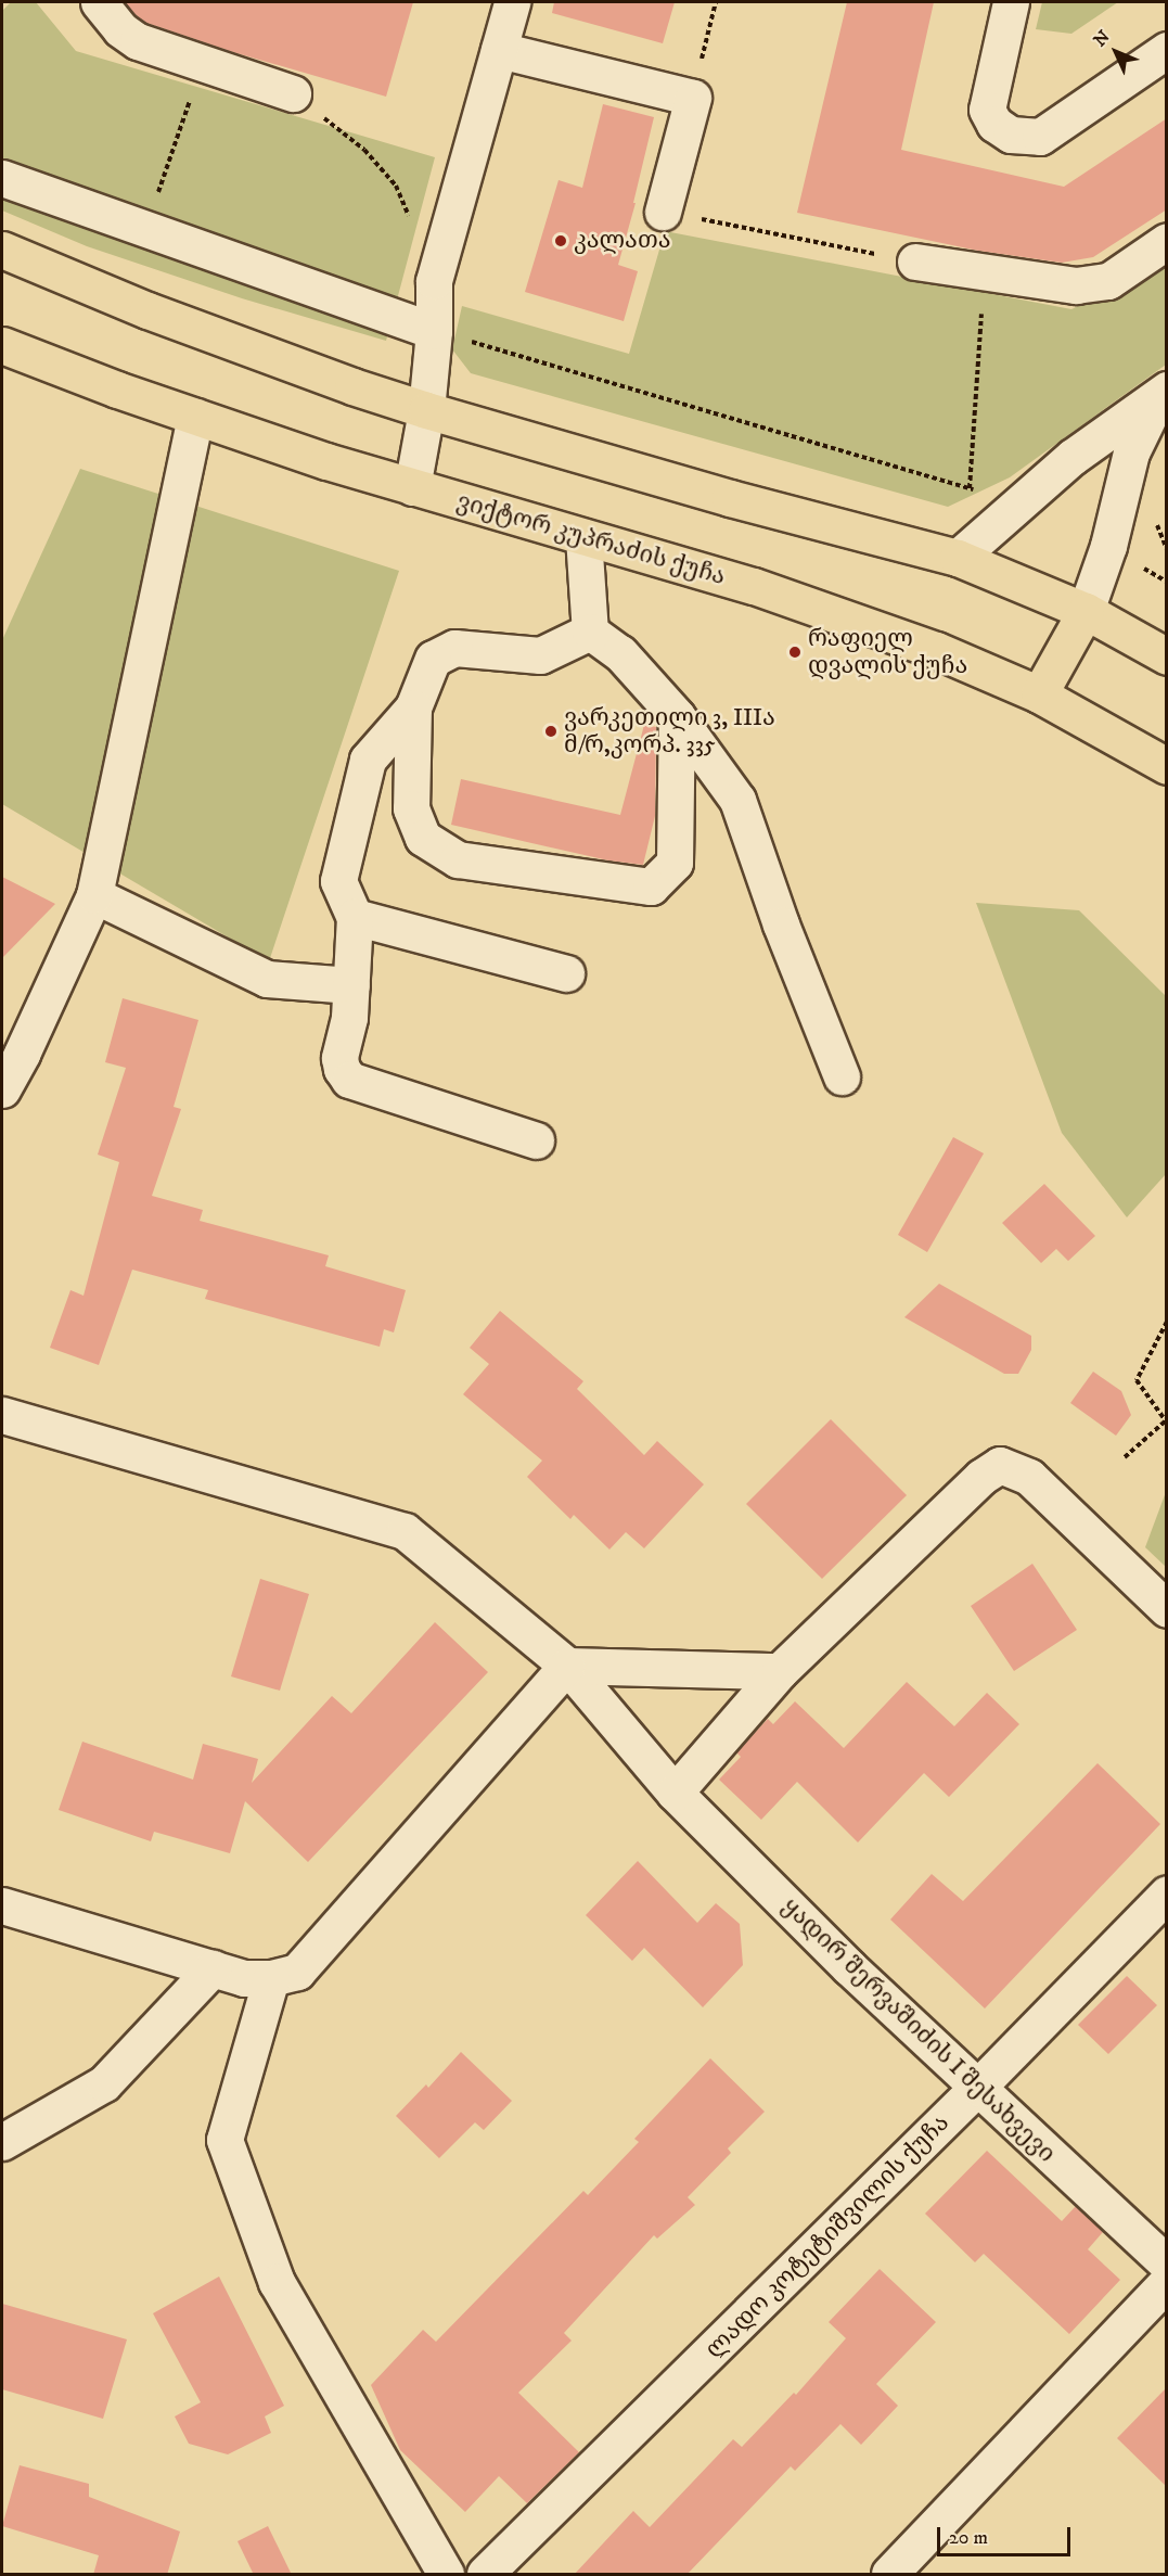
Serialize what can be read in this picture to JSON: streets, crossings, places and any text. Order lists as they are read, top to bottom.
{
  "streets": {
    "main road": ["ვიქტორ კუპრაძის ქუჩა"],
    "street": ["ყადირ შერვაშიძის I შესახვევი", "ლადო კოტეტიშვილის ქუჩა"]
  },
  "crossings": [
    ["ყადირ შერვაშიძის I შესახვევი", "ლადო კოტეტიშვილის ქუჩა"]
  ],
  "places": ["კალათა", "რაფიელ დვალის ქუჩა", "ვარკეთილი 3, IIIა მ/რ,კორპ. 335"],
  "scale_bar": "20 m",
  "north": "top left"
}
